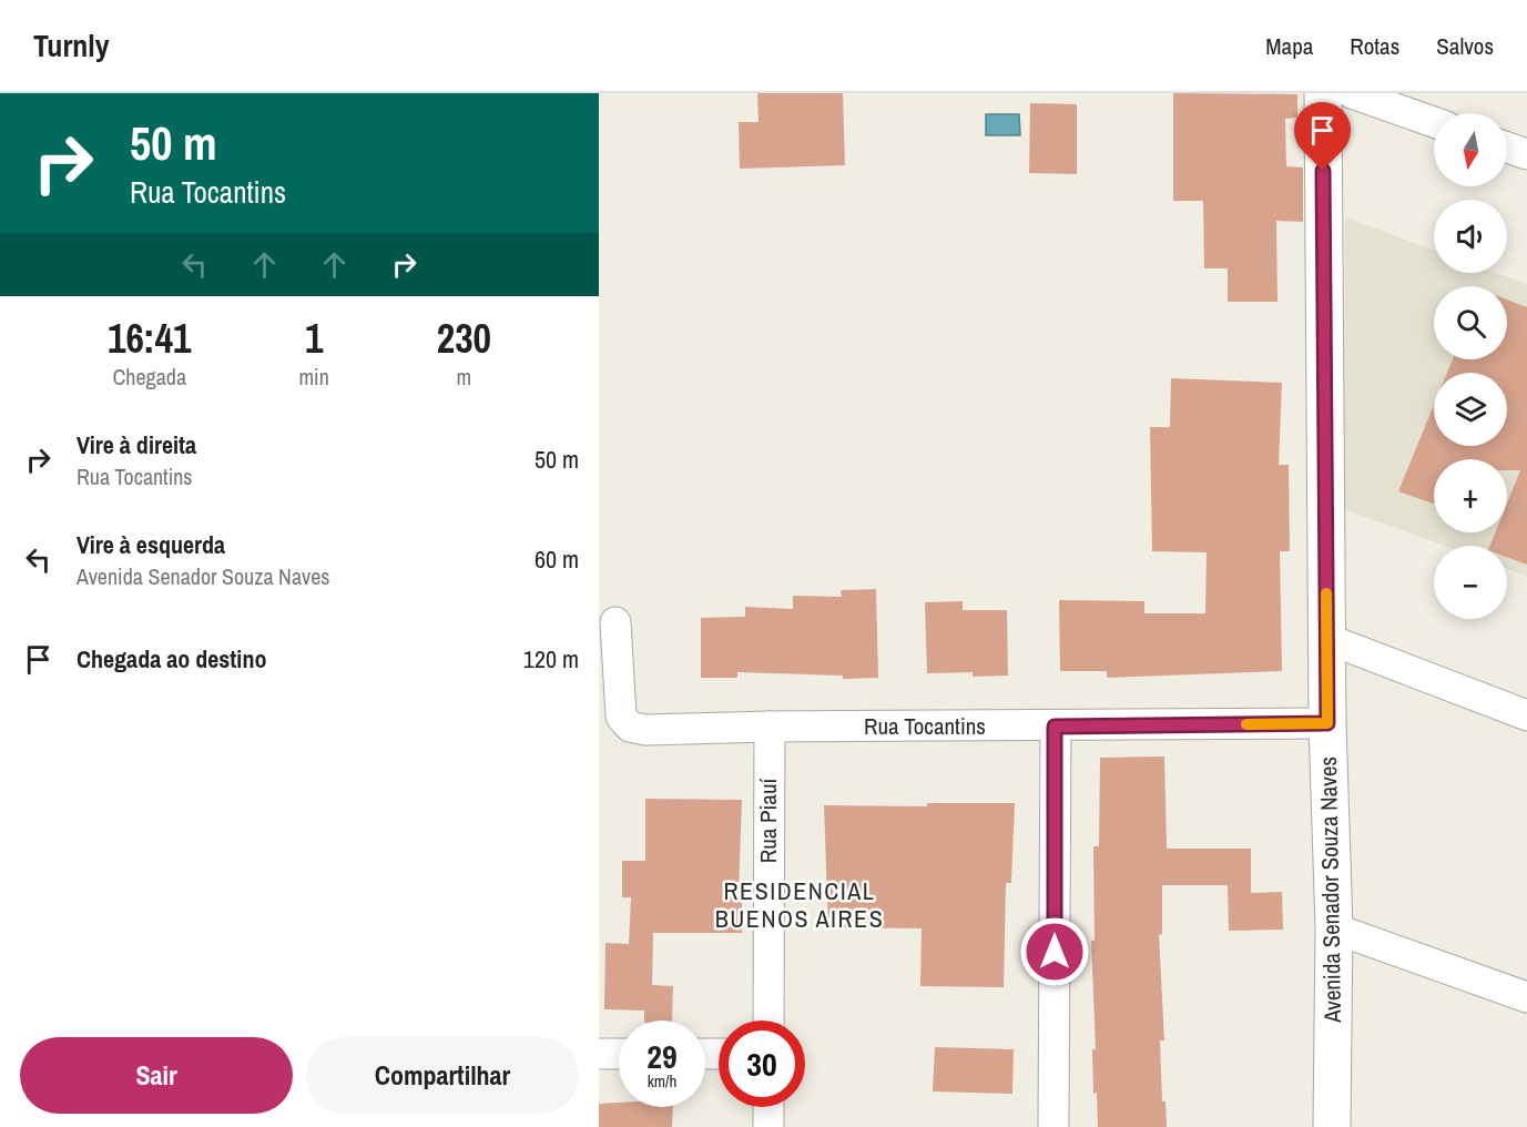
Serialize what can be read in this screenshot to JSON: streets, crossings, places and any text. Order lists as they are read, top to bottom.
{
  "streets": {
    "street": ["Rua Tocantins", "Rua Piauí", "Avenida Senador Souza Naves"]
  },
  "crossings": [
    ["Rua Tocantins", "Rua Piauí"],
    ["Rua Tocantins", "Avenida Senador Souza Naves"]
  ],
  "districts": ["RESIDENCIAL BUENOS AIRES"],
  "north": "bottom",
  "page": {
    "header": "Turnly",
    "nav": ["Mapa", "Rotas", "Salvos"],
    "turn": ["50 m", "Rua Tocantins"],
    "map_buttons": ["+", "−"],
    "eta": [
      "16:41",
      "Chegada",
      "1",
      "min",
      "230",
      "m"
    ],
    "list": [
      {
        "name": "Vire à direita",
        "note": "Rua Tocantins",
        "value": "50 m"
      },
      {
        "name": "Vire à esquerda",
        "note": "Avenida Senador Souza Naves",
        "value": "60 m"
      },
      {
        "name": "Chegada ao destino",
        "value": "120 m"
      }
    ],
    "speed": "29 km/h",
    "limit": "30",
    "buttons": ["Sair", "Compartilhar"]
  }
}
